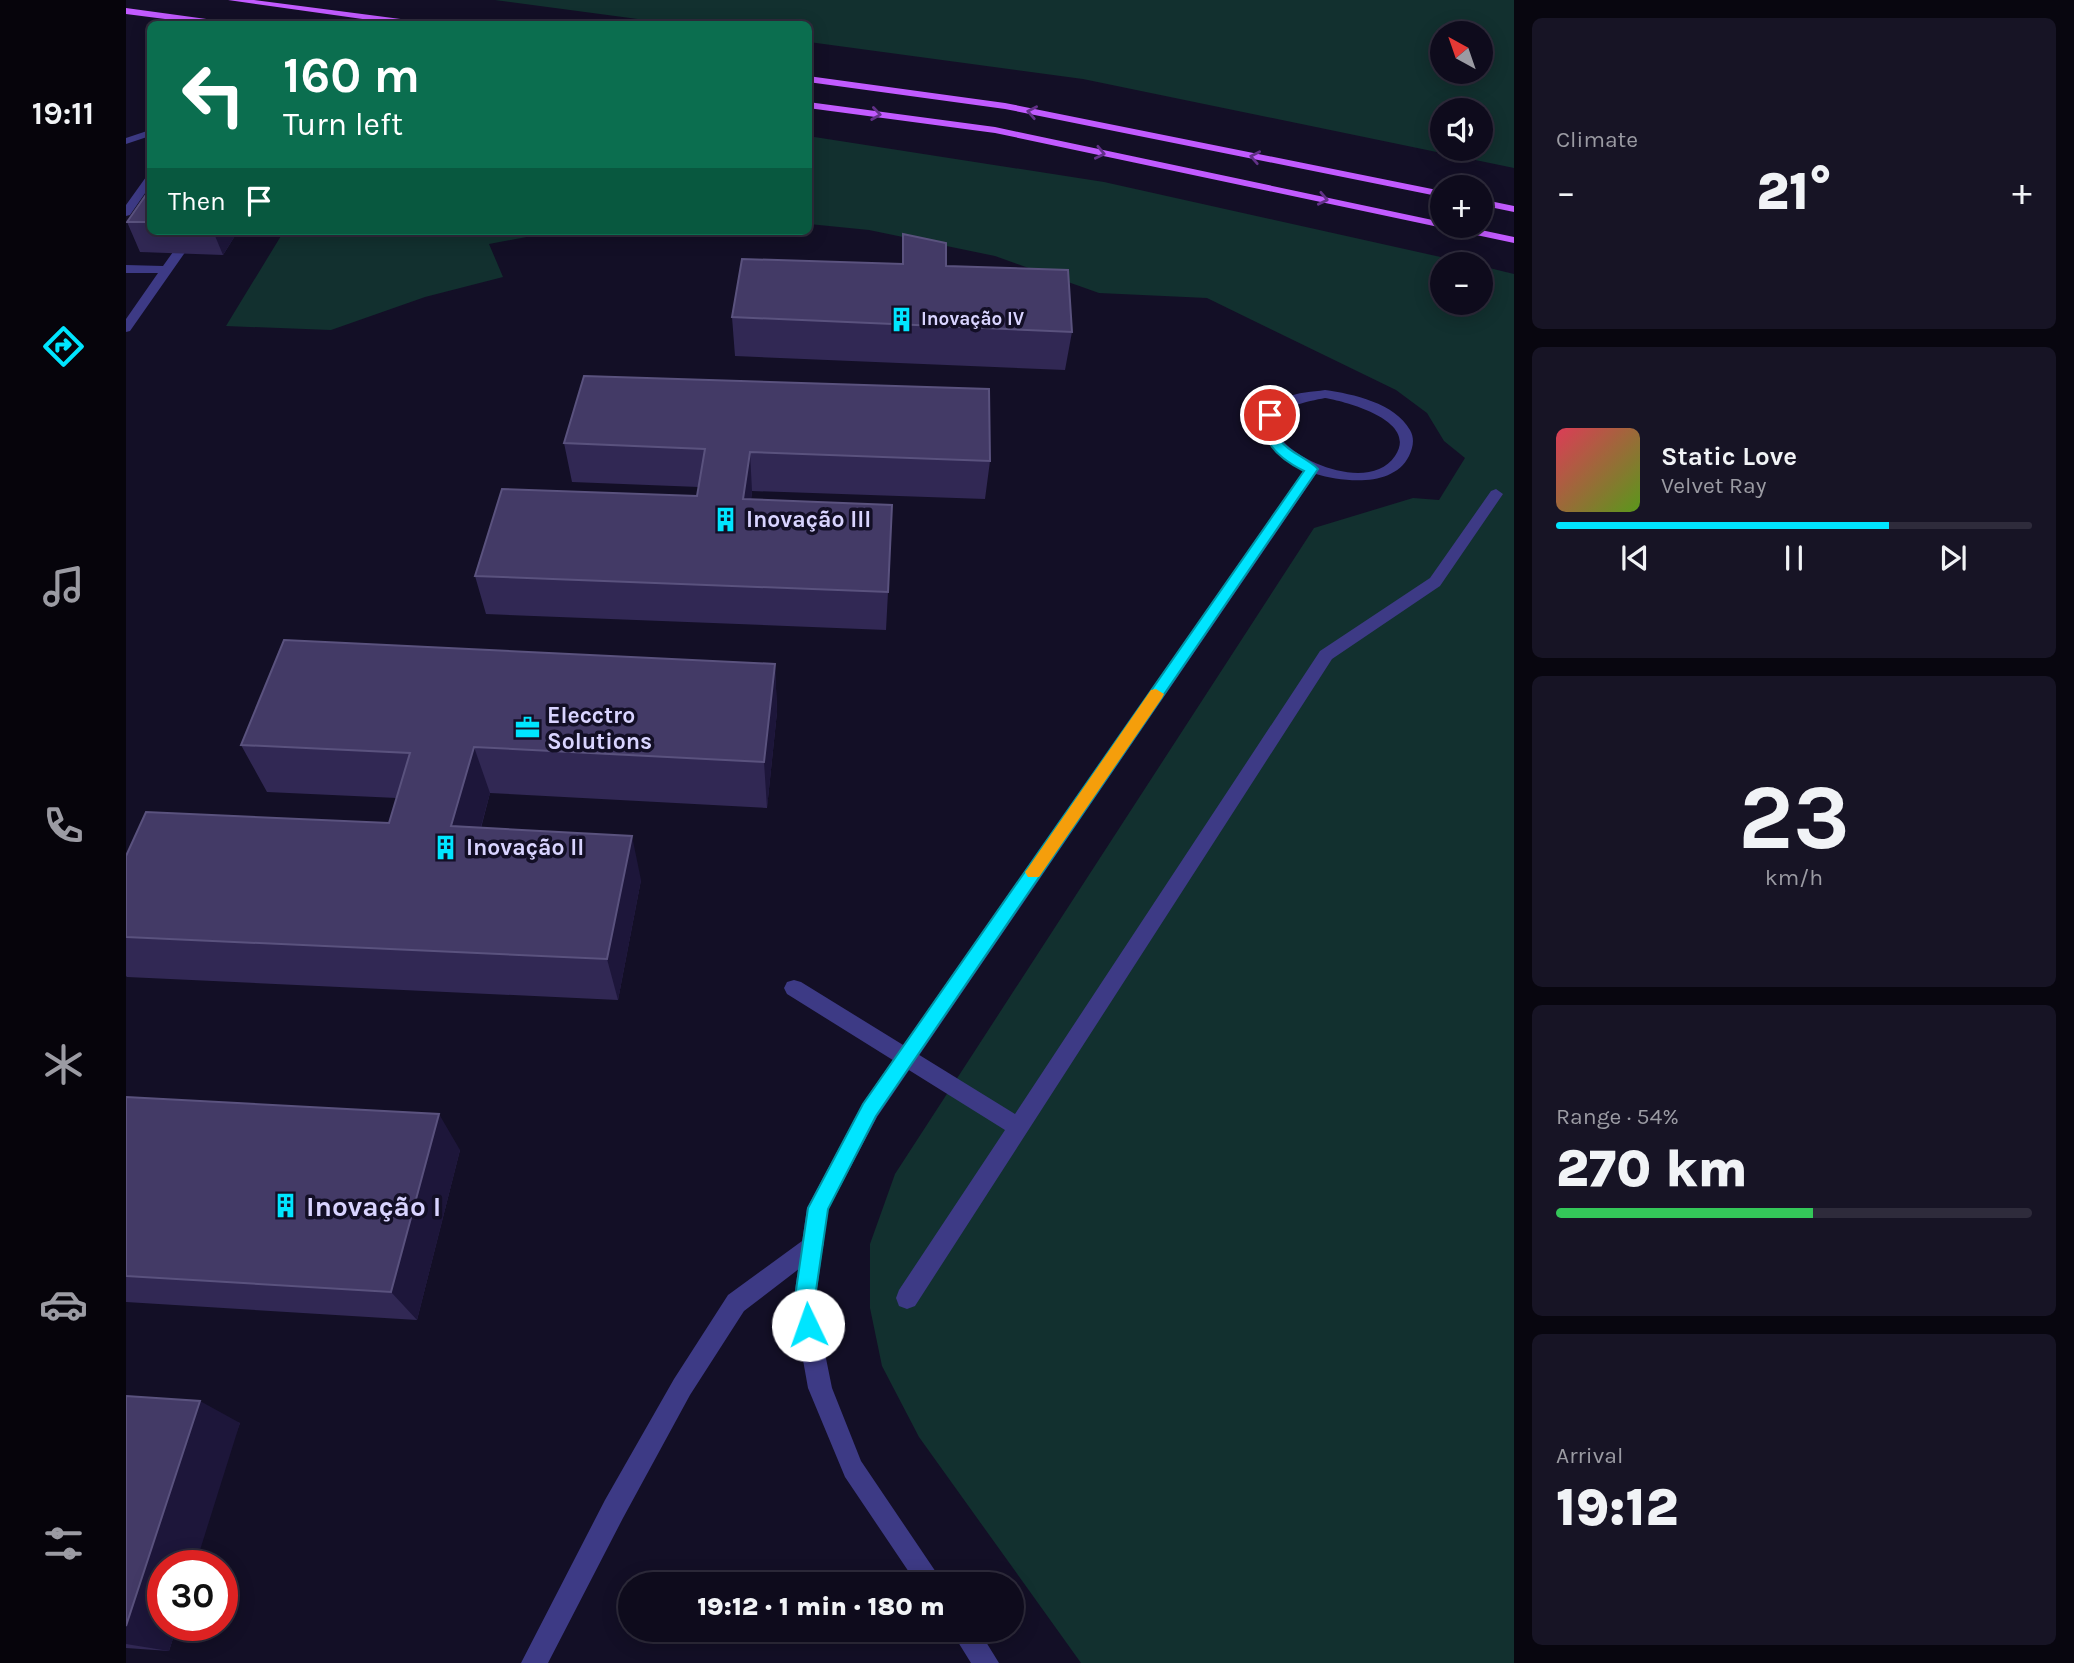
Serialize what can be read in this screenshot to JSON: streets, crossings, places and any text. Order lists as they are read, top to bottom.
{
  "places": {
    "building": [
      "Inovação IV",
      "Inovação III",
      "Inovação II",
      "Inovação I"
    ],
    "office": ["Elecctro Solutions"]
  },
  "north": "top left",
  "page": {
    "tabs": "19:11",
    "tile": [
      "Climate",
      ["23", "km/h"],
      ["Range · 54%", "270 km"],
      ["Arrival", "19:12"]
    ],
    "map_buttons": ["+", "−"],
    "turn": ["160 m", "Turn left"],
    "heat": ["−", "21°", "+"],
    "then": "Then",
    "song": ["Static Love", "Velvet Ray"],
    "limit": "30",
    "trip": "19:12 · 1 min · 180 m"
  }
}
